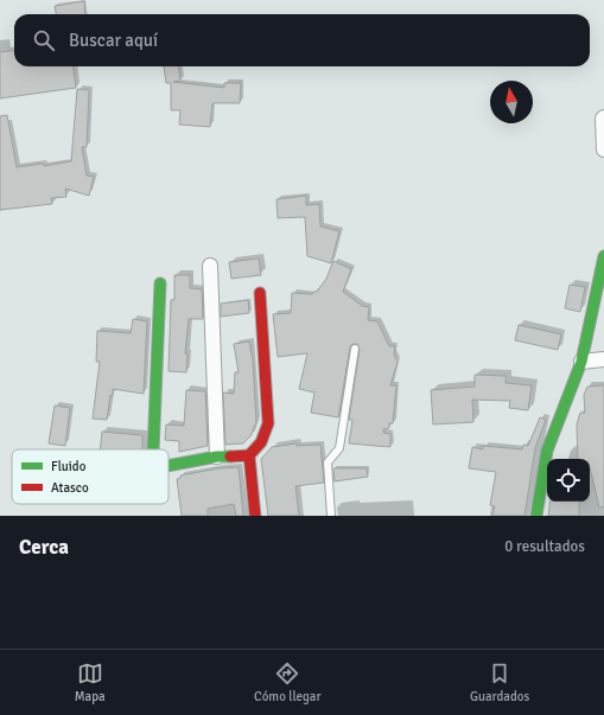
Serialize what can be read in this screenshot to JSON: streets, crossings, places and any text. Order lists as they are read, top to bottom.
{
  "legend": ["Fluido", "Atasco"],
  "north": "top",
  "page": {
    "search": "Buscar aquí",
    "heading": ["Cerca", "0 resultados"],
    "nav": ["Mapa", "Cómo llegar", "Guardados"]
  }
}
